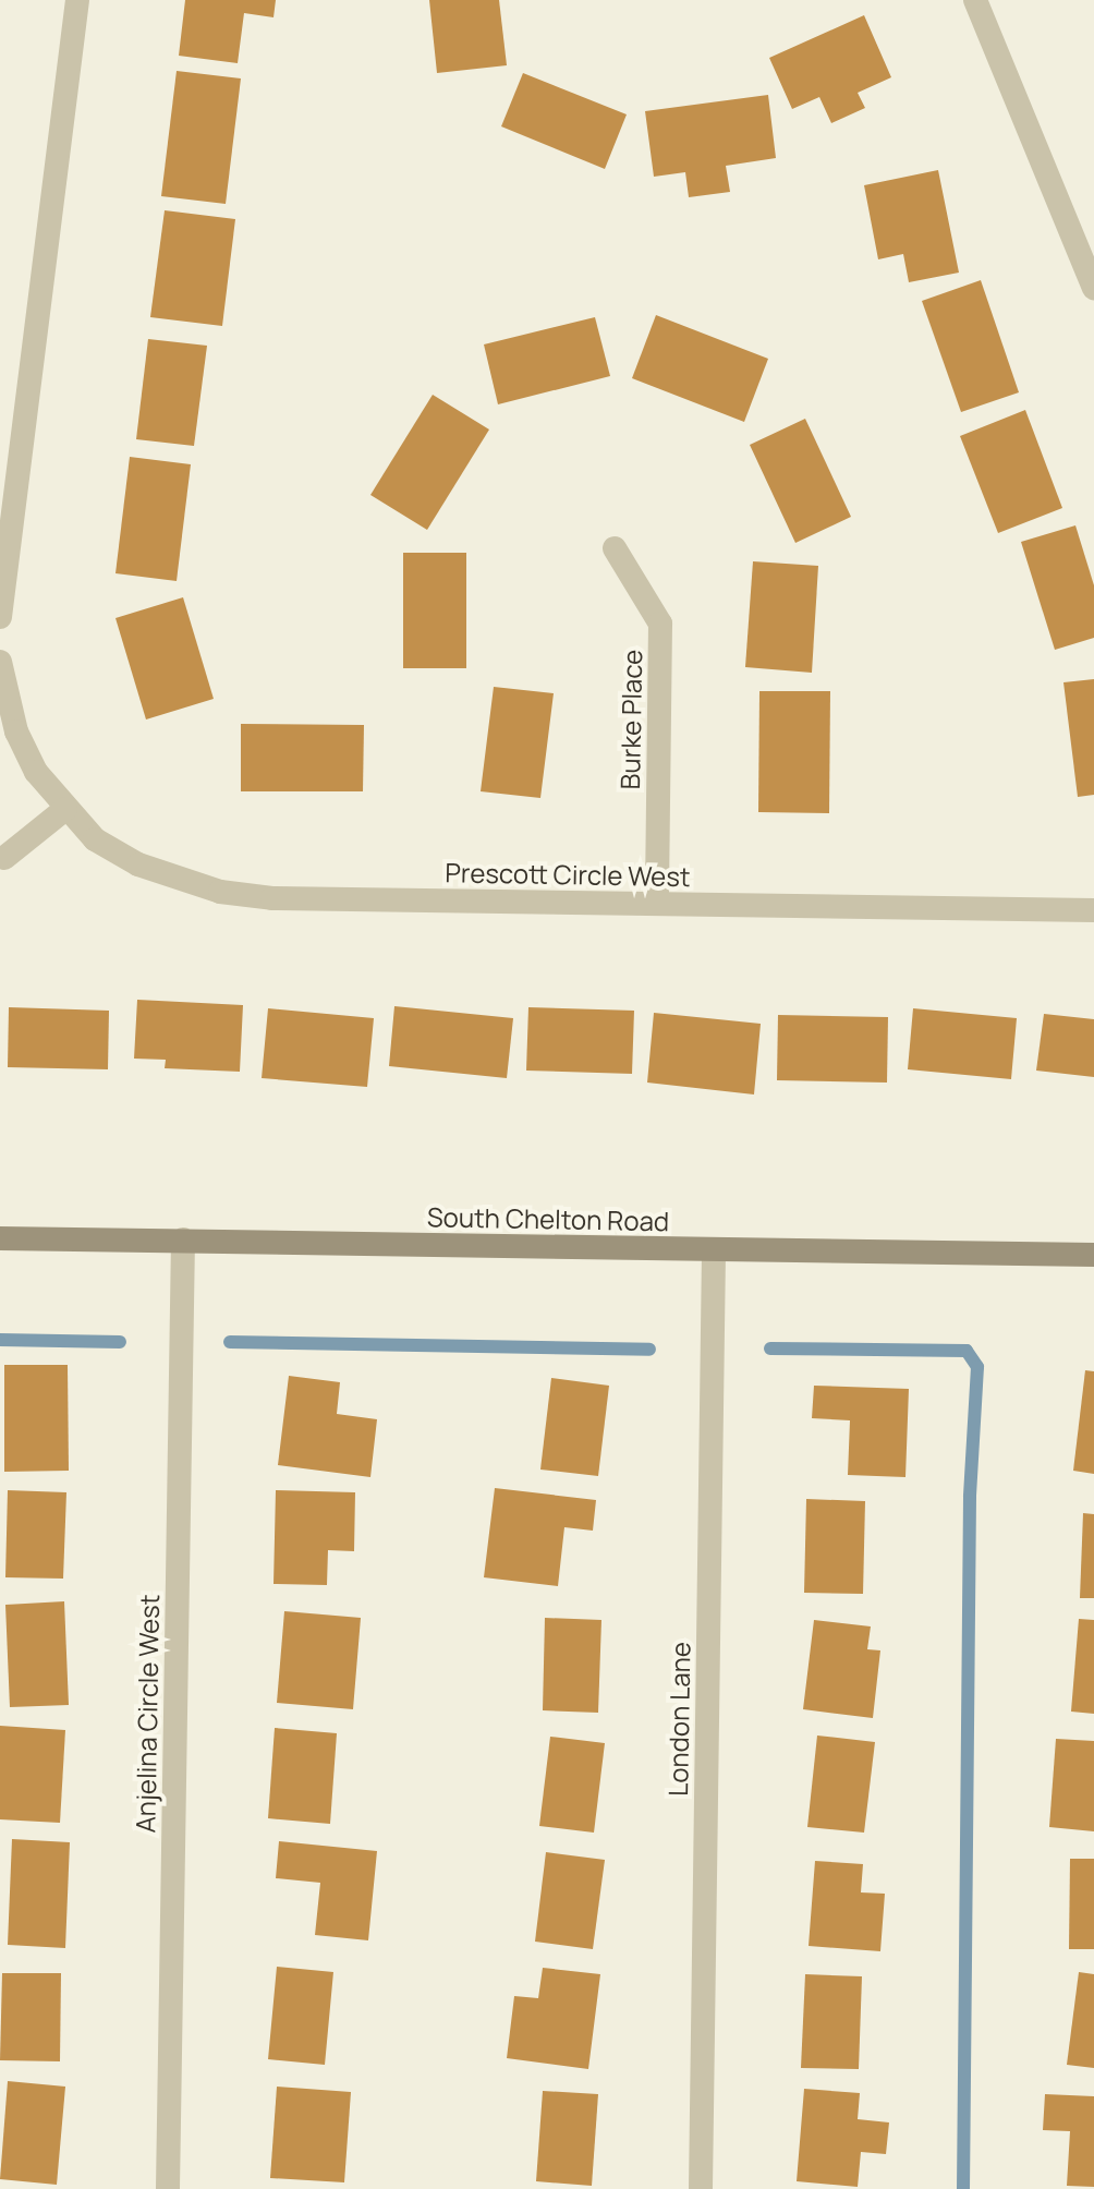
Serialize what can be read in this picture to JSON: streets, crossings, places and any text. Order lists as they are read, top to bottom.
{
  "streets": {
    "main road": ["South Chelton Road"],
    "street": [
      "Burke Place",
      "Prescott Circle West",
      "Anjelina Circle West",
      "London Lane"
    ]
  },
  "crossings": [
    ["Burke Place", "Prescott Circle West"],
    ["South Chelton Road", "Anjelina Circle West"],
    ["South Chelton Road", "London Lane"]
  ]
}
